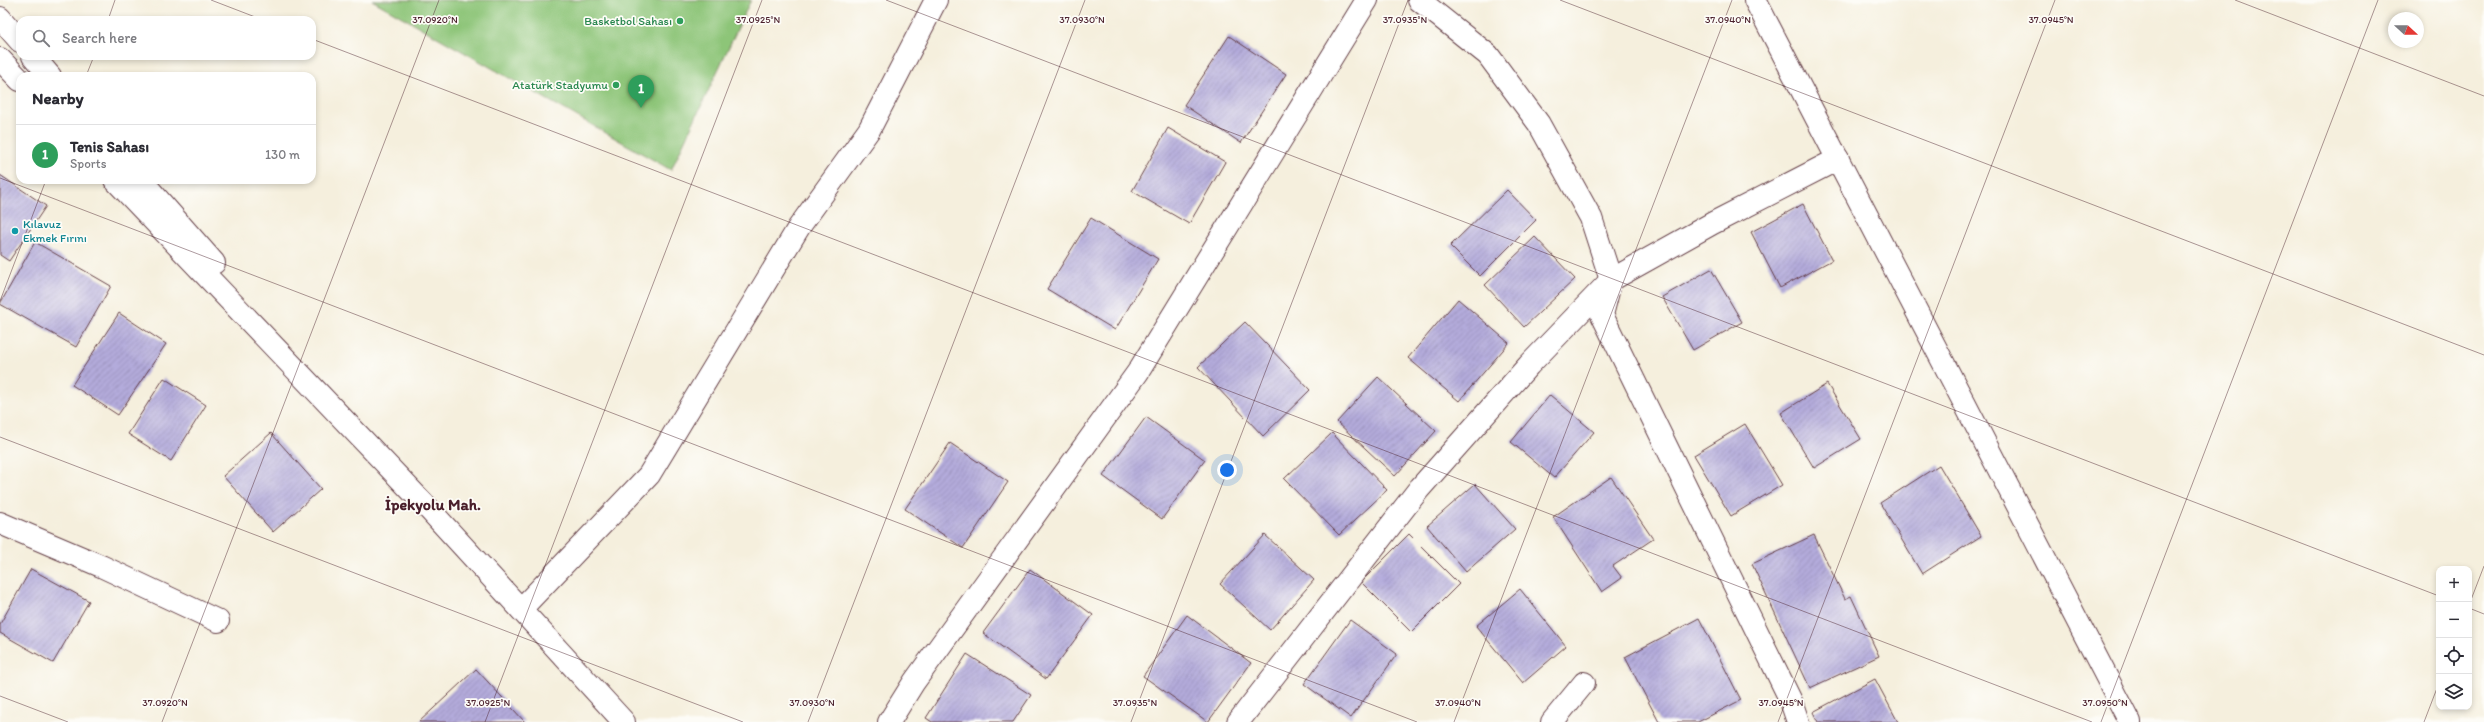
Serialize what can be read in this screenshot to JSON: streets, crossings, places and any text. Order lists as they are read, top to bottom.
{
  "districts": ["İpekyolu Mah."],
  "places": ["Basketbol Sahası", "Atatürk Stadyumu", "Kılavuz Ekmek Fırını"],
  "north": "right",
  "page": {
    "search": "Search here",
    "heading": "Nearby",
    "pins": "1",
    "list": [
      {
        "mark": "1",
        "name": "Tenis Sahası",
        "note": "Sports",
        "value": "130 m"
      }
    ],
    "map_buttons": ["+", "−"]
  },
  "coordinates": [
    "37.0920°N",
    "37.0925°N",
    "37.0930°N",
    "37.0935°N",
    "37.0940°N",
    "37.0945°N",
    "37.0950°N"
  ]
}
